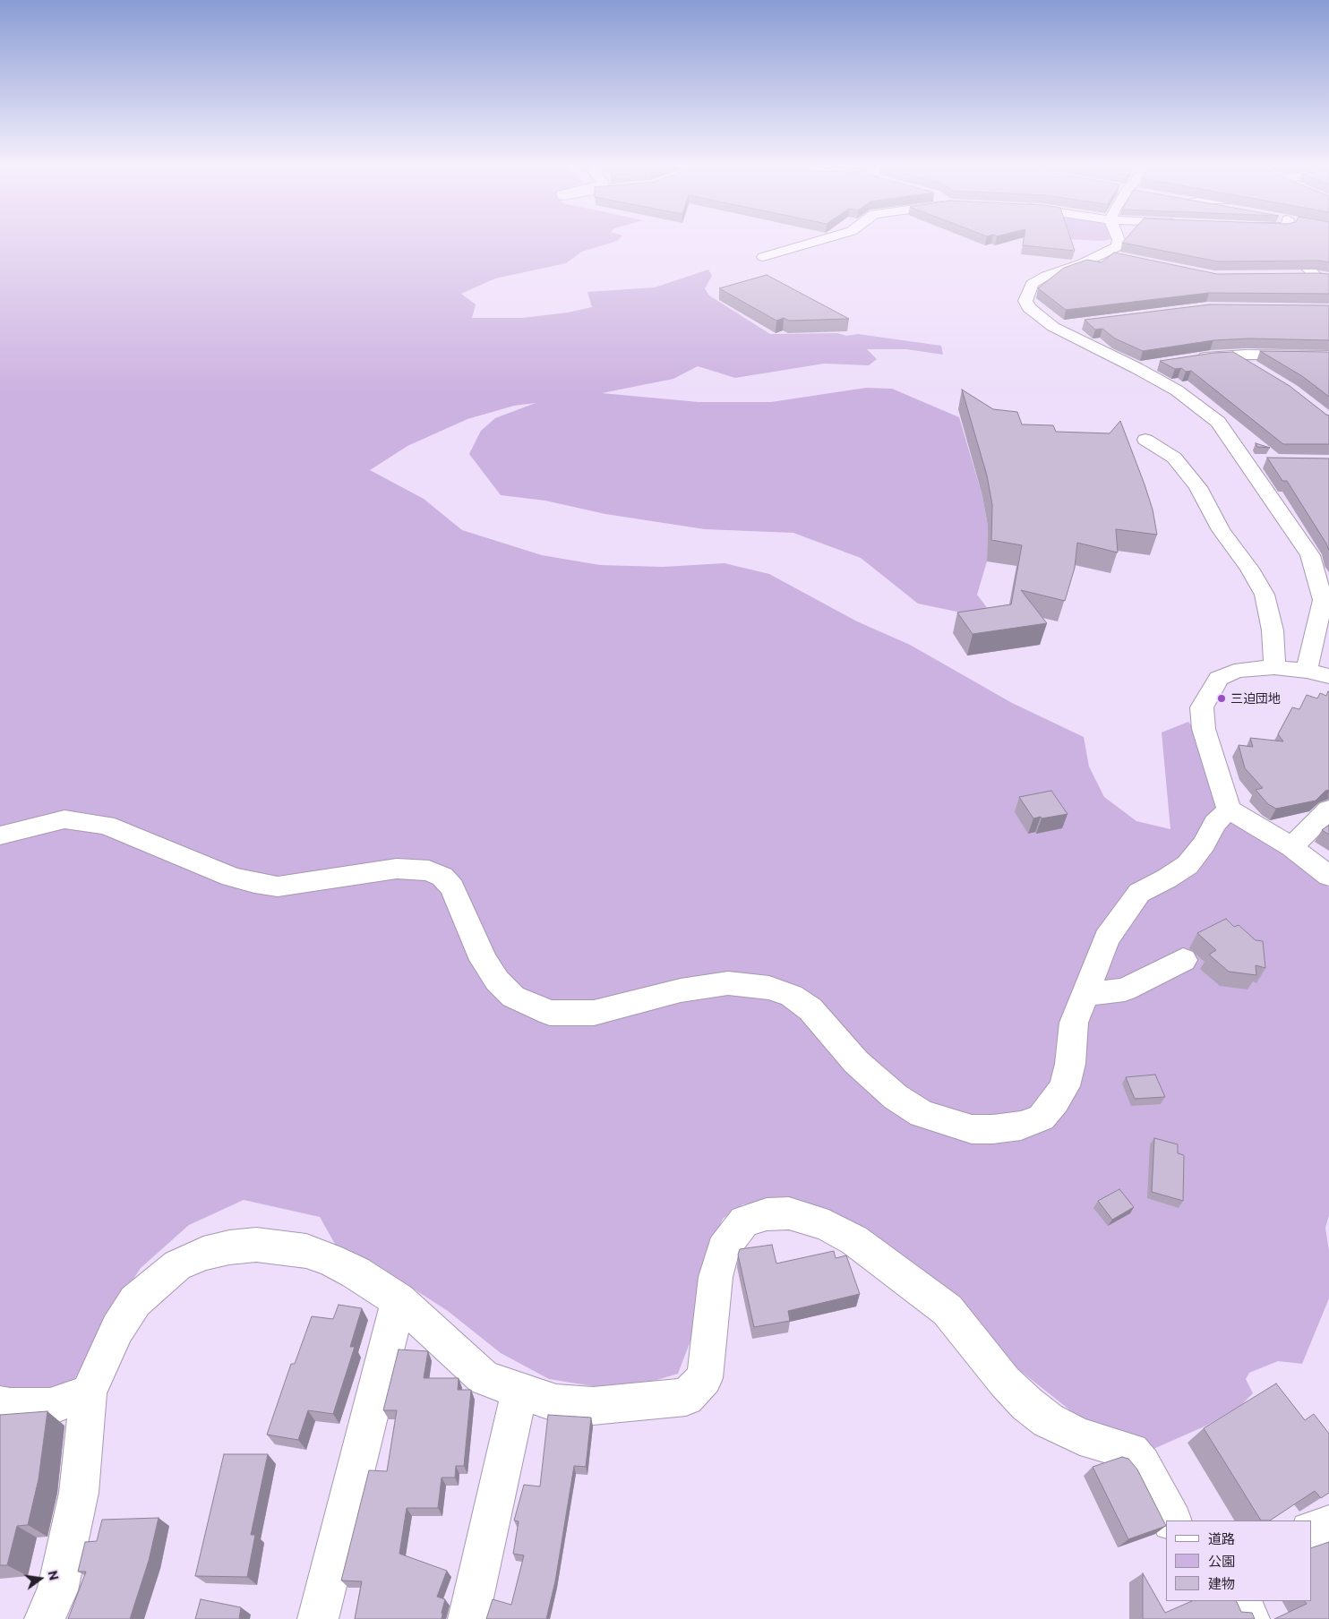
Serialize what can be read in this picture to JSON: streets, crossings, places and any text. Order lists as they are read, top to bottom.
{
  "places": ["三迫団地"],
  "legend": ["道路", "公園", "建物"],
  "north": "right"
}
